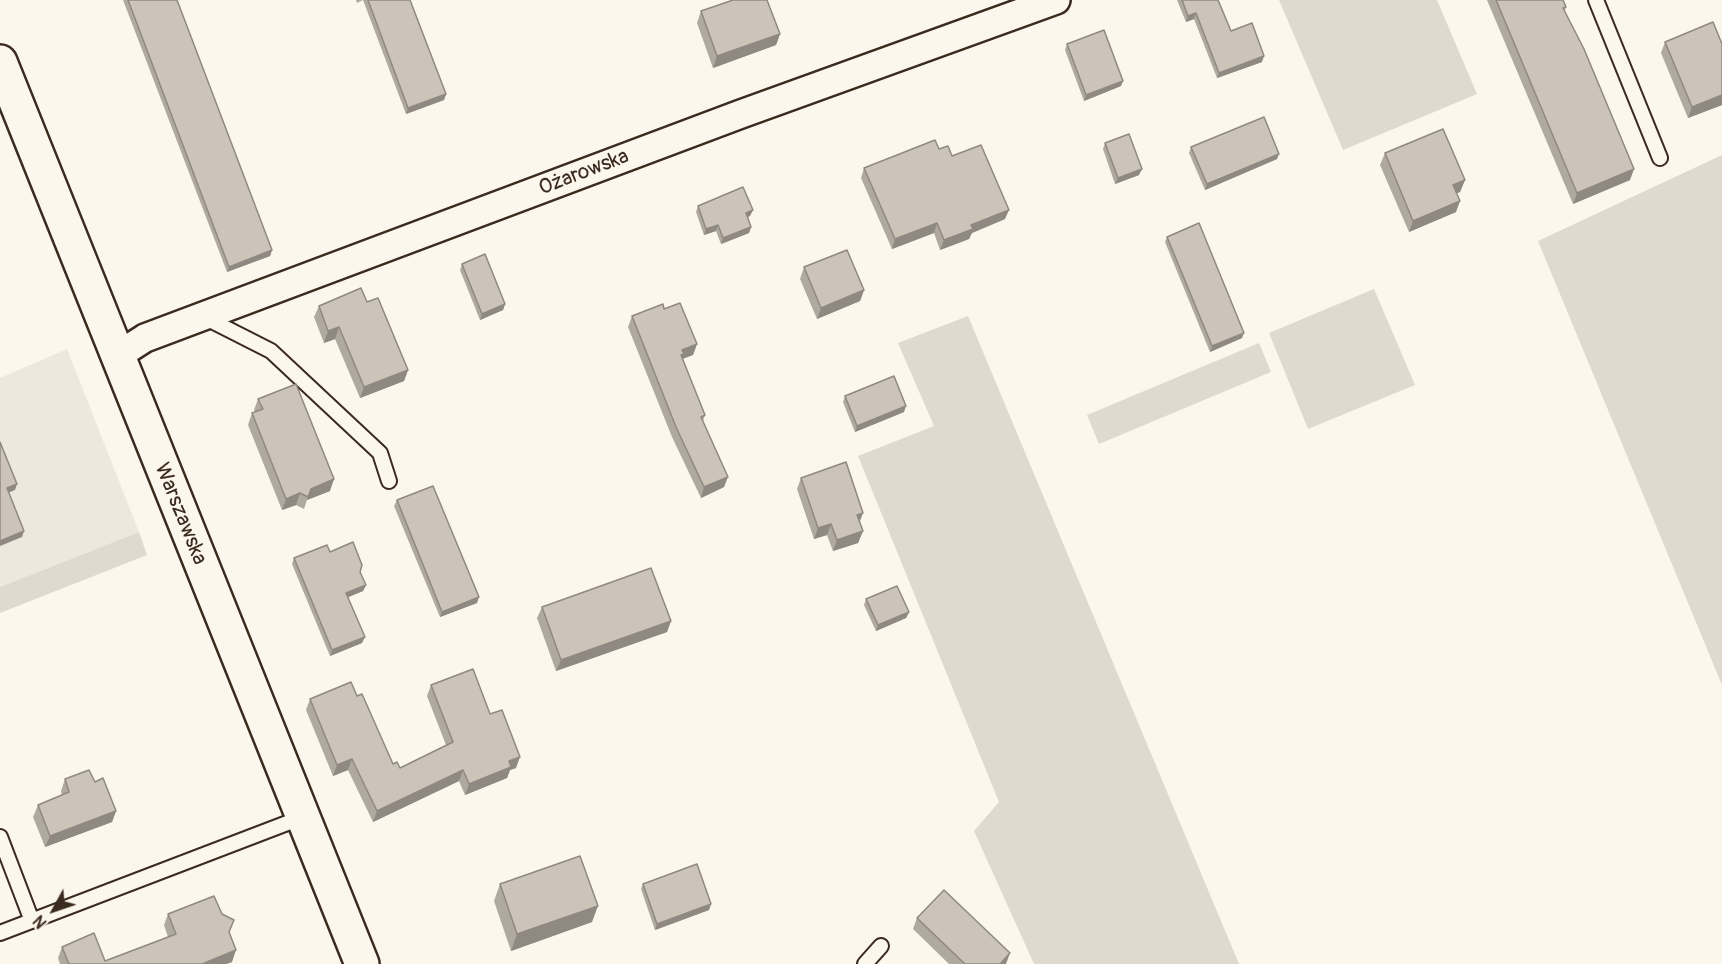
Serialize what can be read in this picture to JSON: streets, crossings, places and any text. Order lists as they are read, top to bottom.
{
  "streets": {
    "main road": ["Warszawska"],
    "street": ["Ożarowska"]
  },
  "crossings": [
    ["Ożarowska", "Warszawska"]
  ],
  "north": "bottom left"
}
